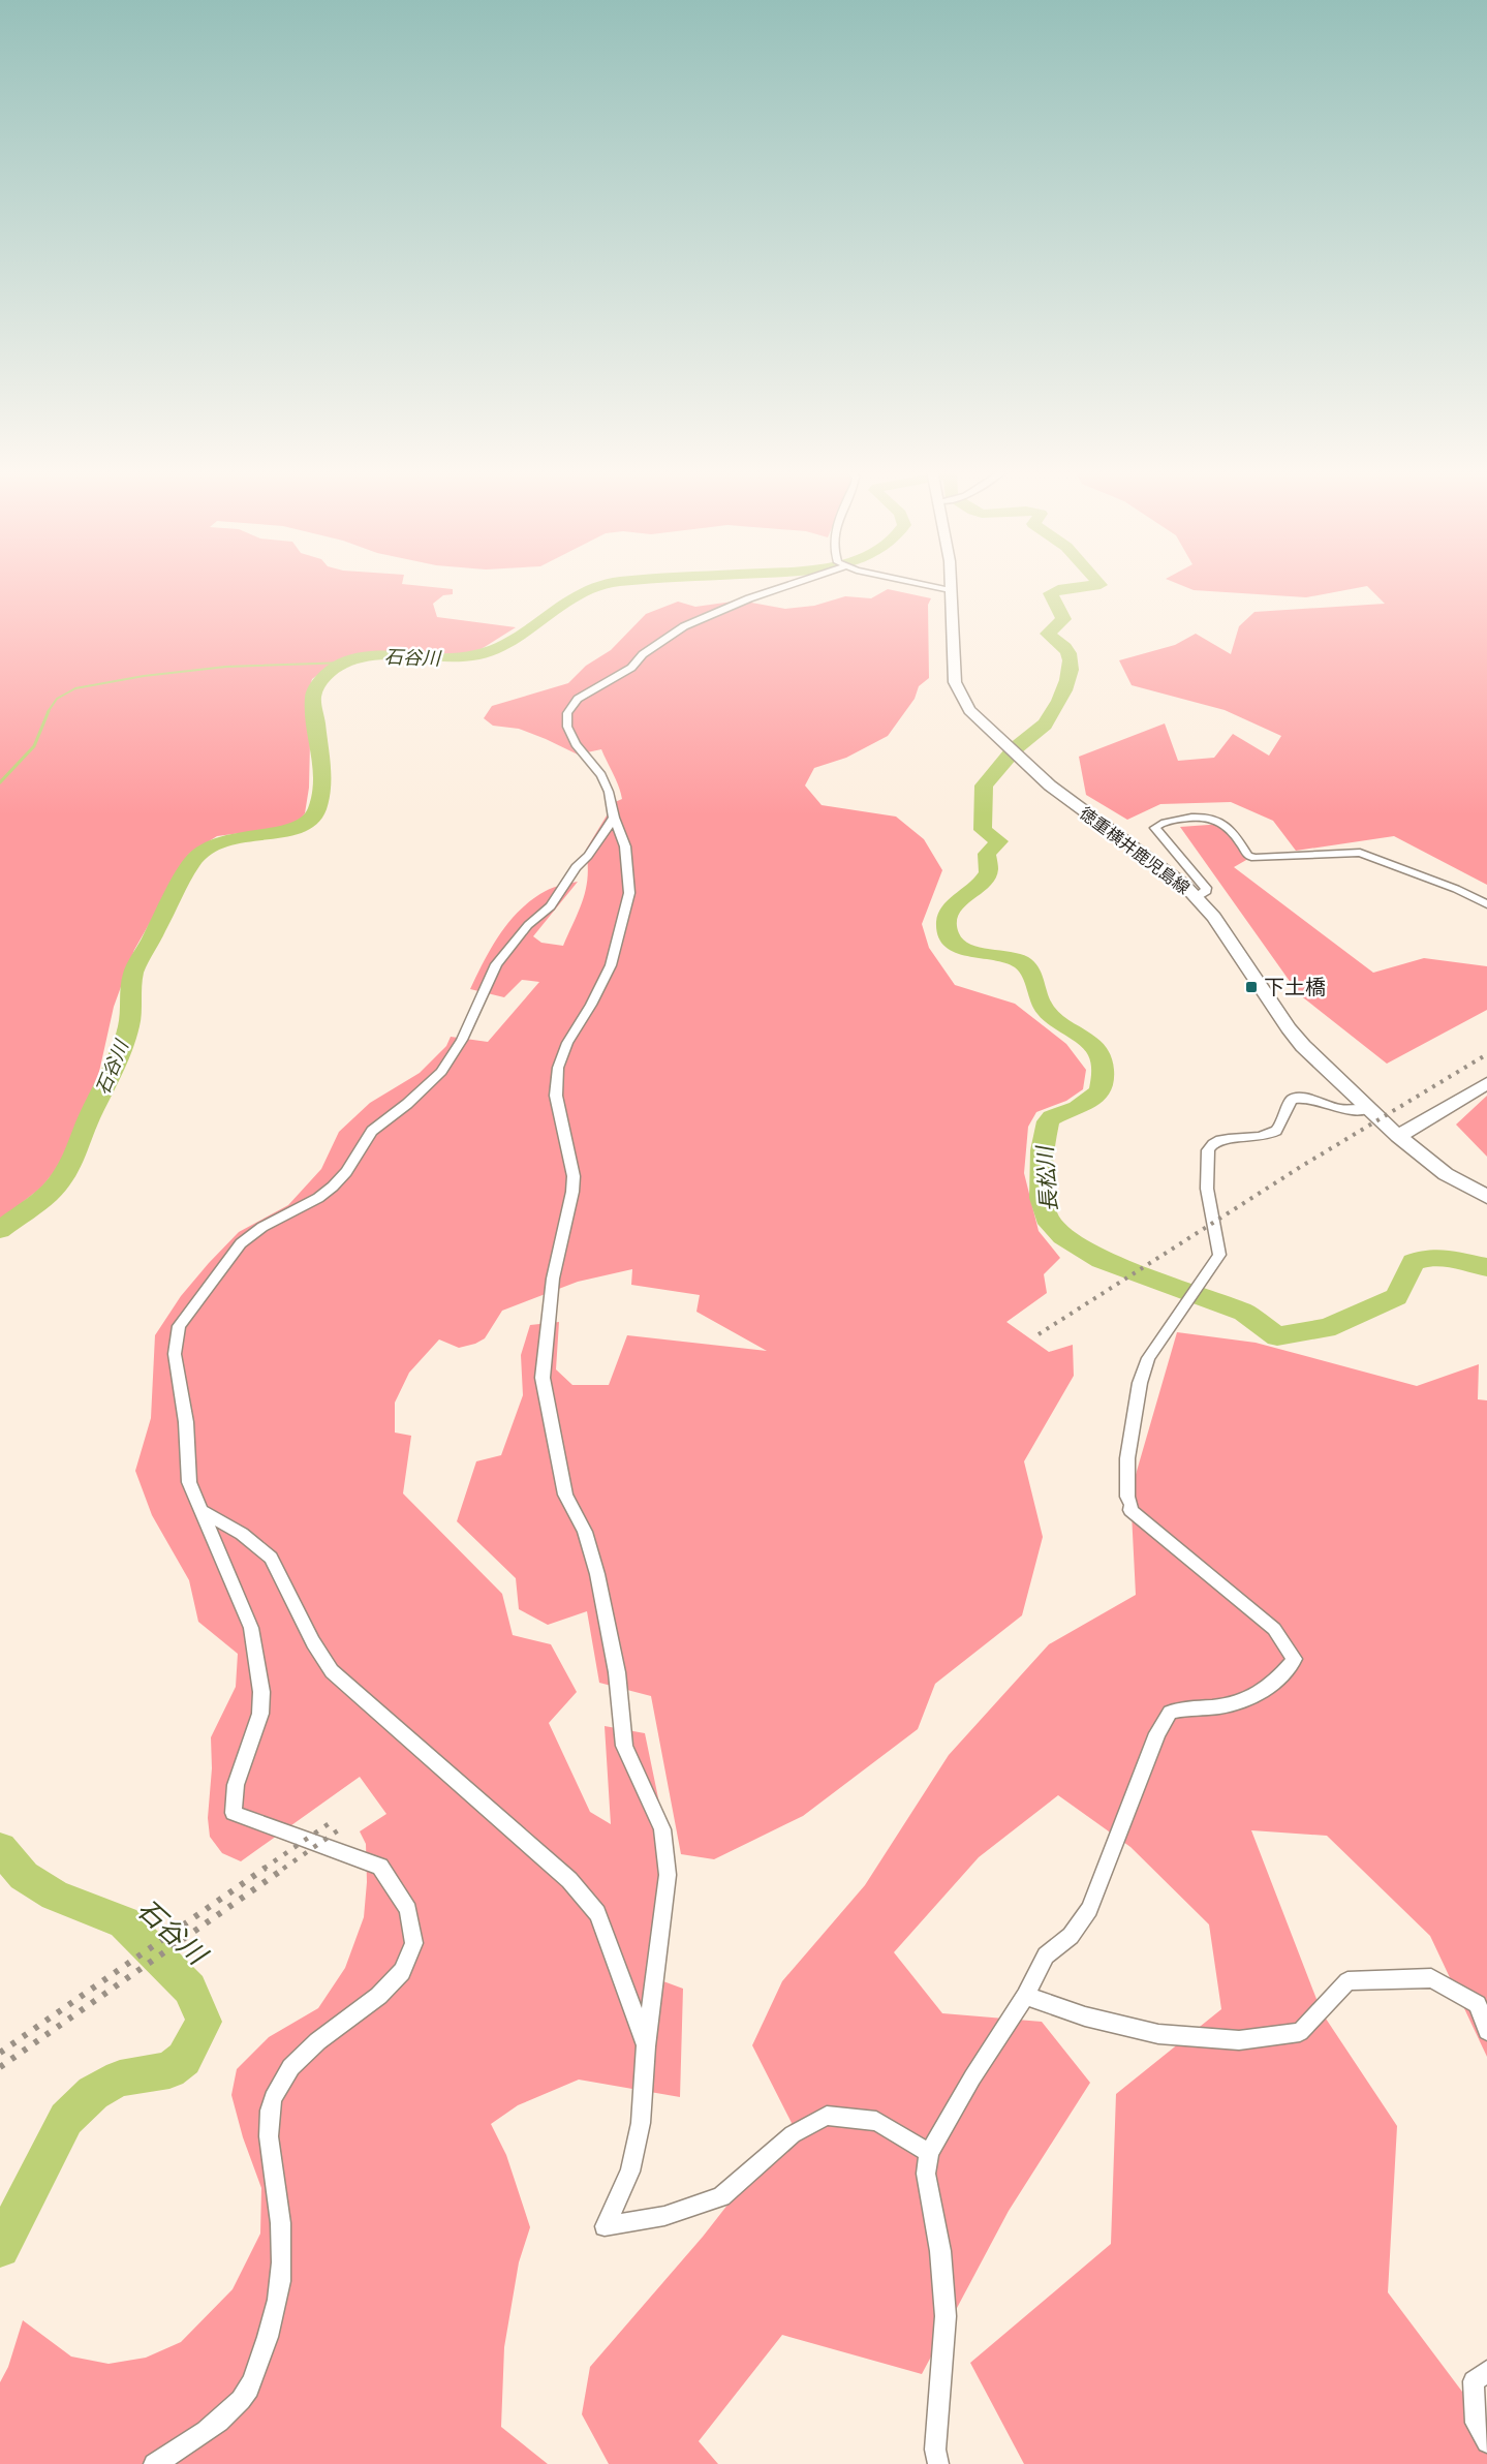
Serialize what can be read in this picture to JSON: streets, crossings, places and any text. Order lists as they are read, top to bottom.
{
  "streets": {
    "main road": ["徳重横井鹿児島線"]
  },
  "water": ["石谷川", "長松川"],
  "places": {
    "transit": ["下土橋"]
  }
}
